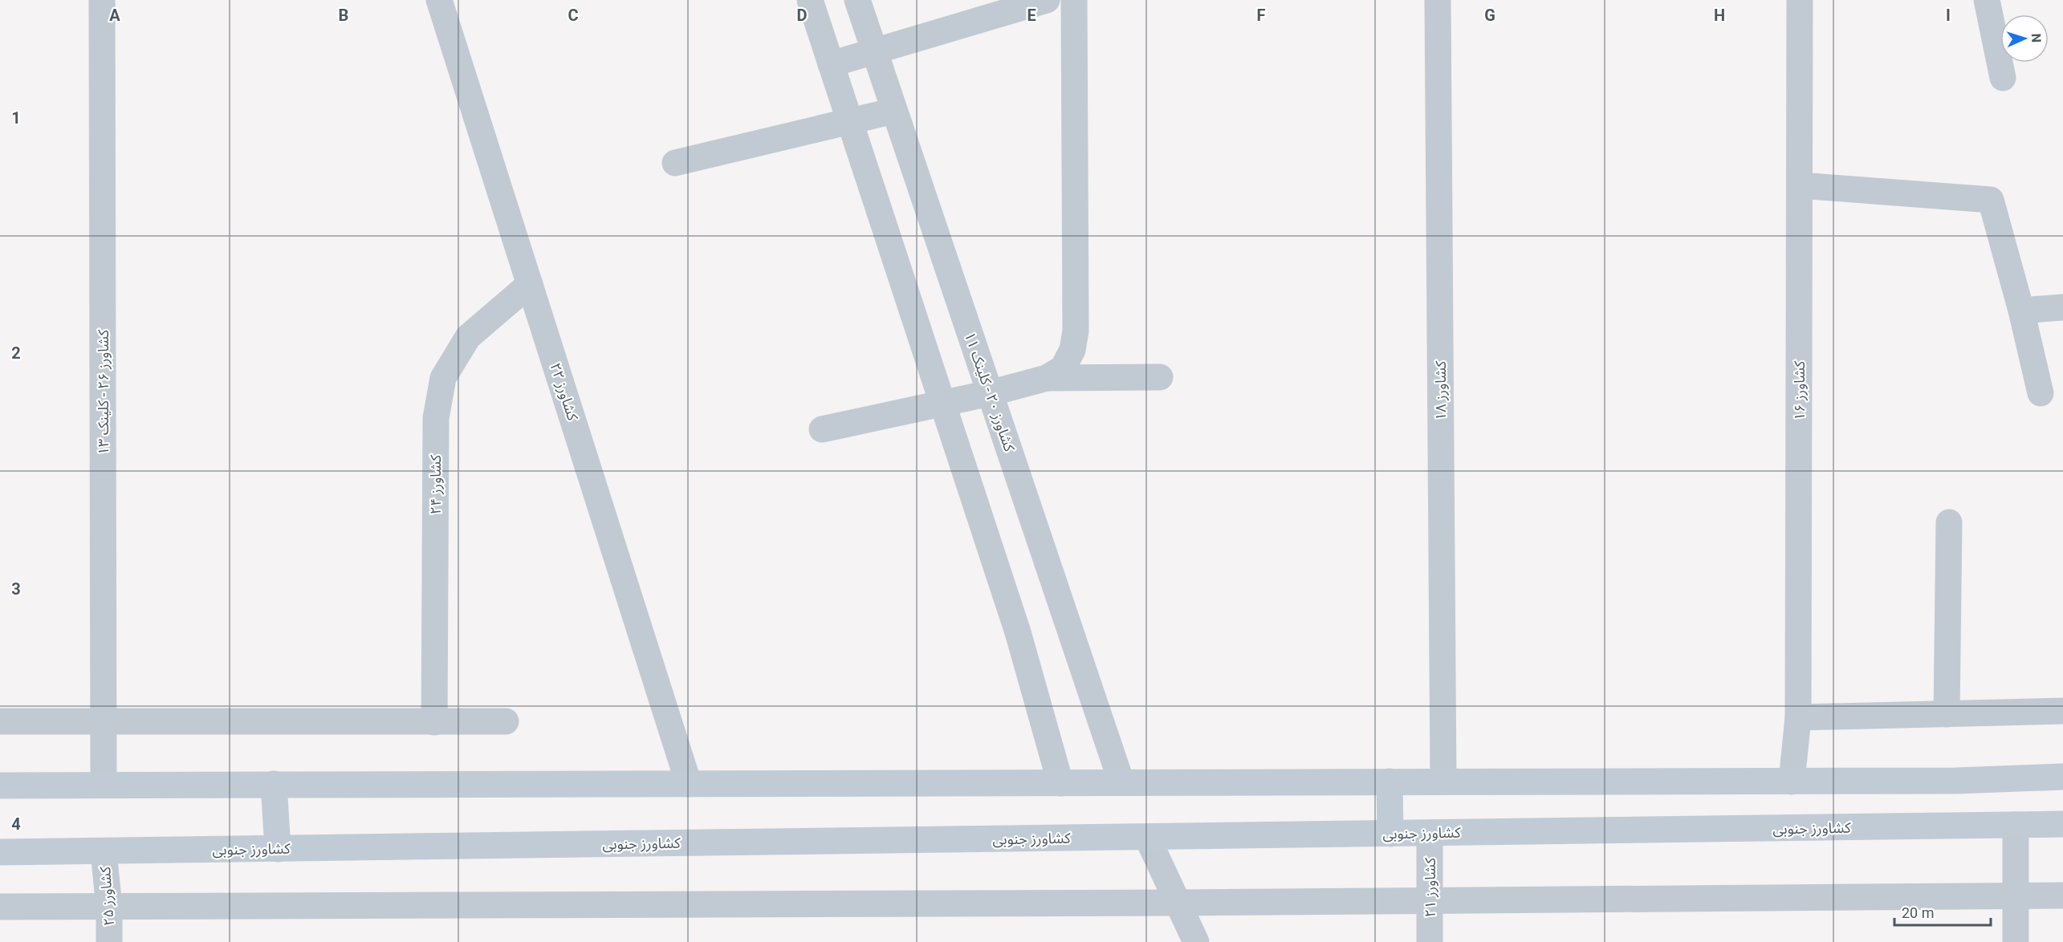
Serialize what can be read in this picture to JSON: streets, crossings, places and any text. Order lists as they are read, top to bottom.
{
  "streets": {
    "main road": ["کشاورز جنوبی"],
    "street": [
      "کشاورز ۱۸",
      "کشاورز ۱۶",
      "کشاورز ۲۲",
      "کشاورز ۲۰ - کلینک ۱۱",
      "کشاورز ۲۶ - کلینک ۱۳",
      "کشاورز ۲۴",
      "کشاورز ۲۱",
      "کشاورز ۲۵"
    ]
  },
  "crossings": [
    ["کشاورز ۲۲", "کشاورز ۲۴"],
    ["کشاورز جنوبی", "کشاورز ۲۱"],
    ["کشاورز جنوبی", "کشاورز ۲۵"]
  ],
  "scale_bar": "20 m",
  "north": "right",
  "grid": {
    "columns": [
      "A",
      "B",
      "C",
      "D",
      "E",
      "F",
      "G",
      "H",
      "I"
    ],
    "rows": [
      "1",
      "2",
      "3",
      "4"
    ]
  }
}
